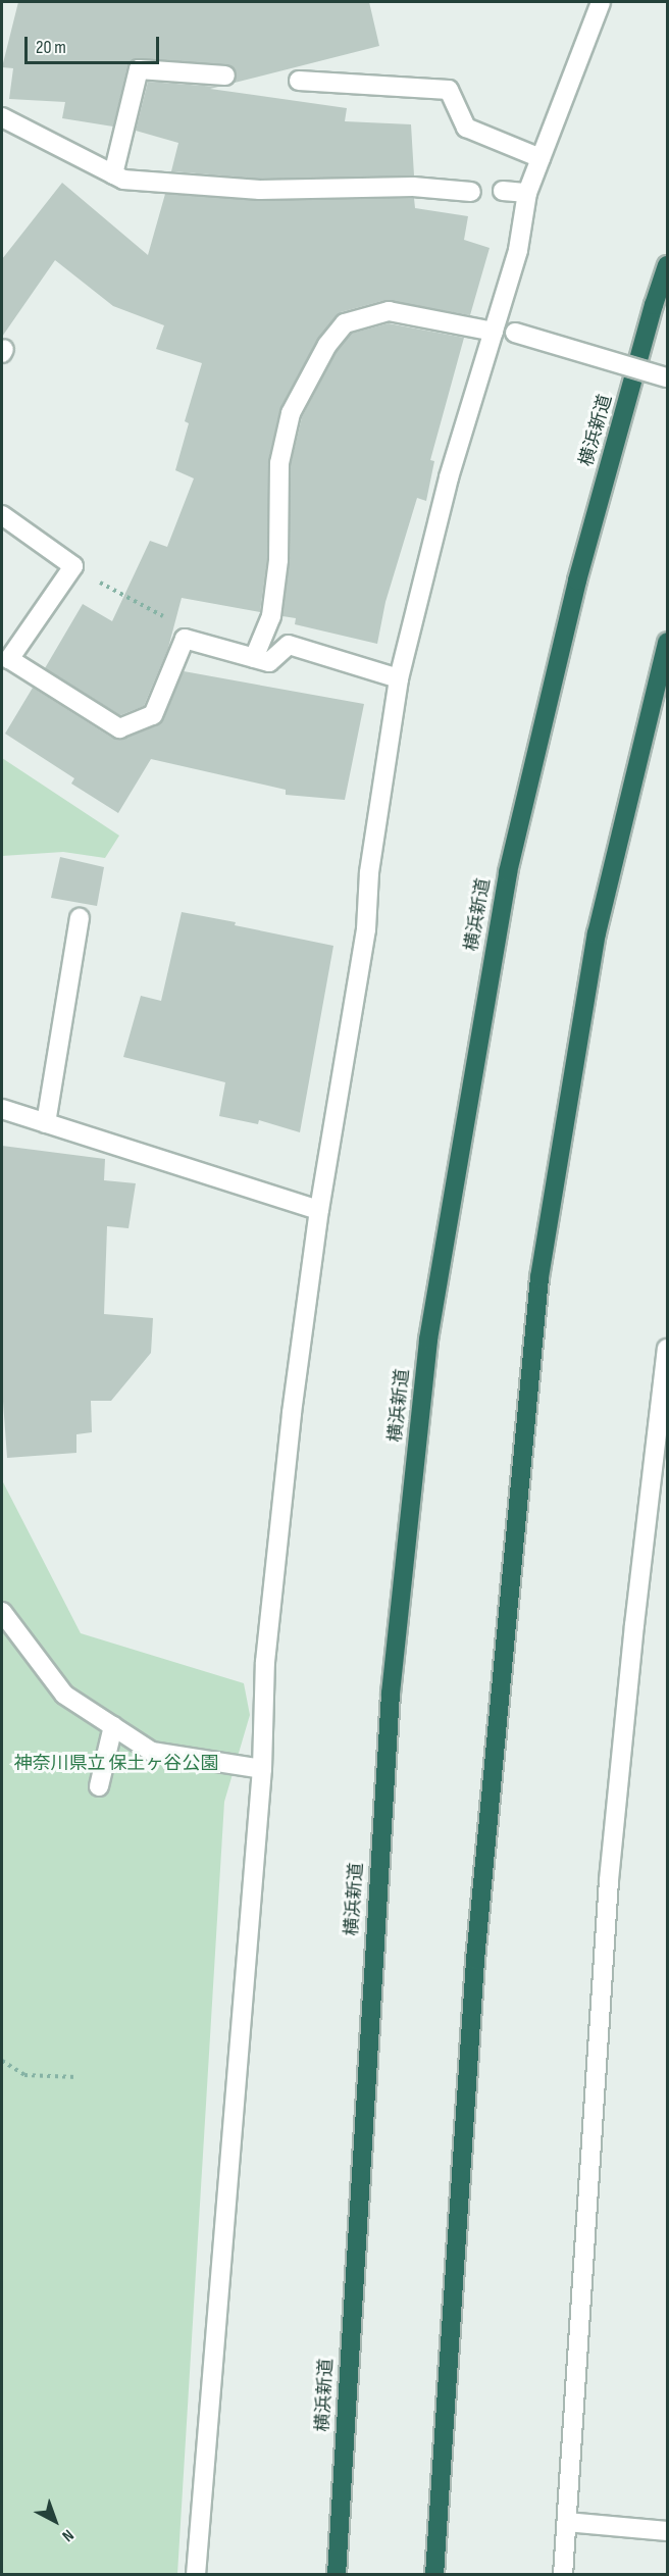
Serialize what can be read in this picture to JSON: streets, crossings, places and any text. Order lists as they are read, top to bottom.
{
  "streets": {
    "highway": ["横浜新道"]
  },
  "parks": ["神奈川県立 保土ヶ谷公園"],
  "scale_bar": "20 m",
  "north": "bottom right"
}
